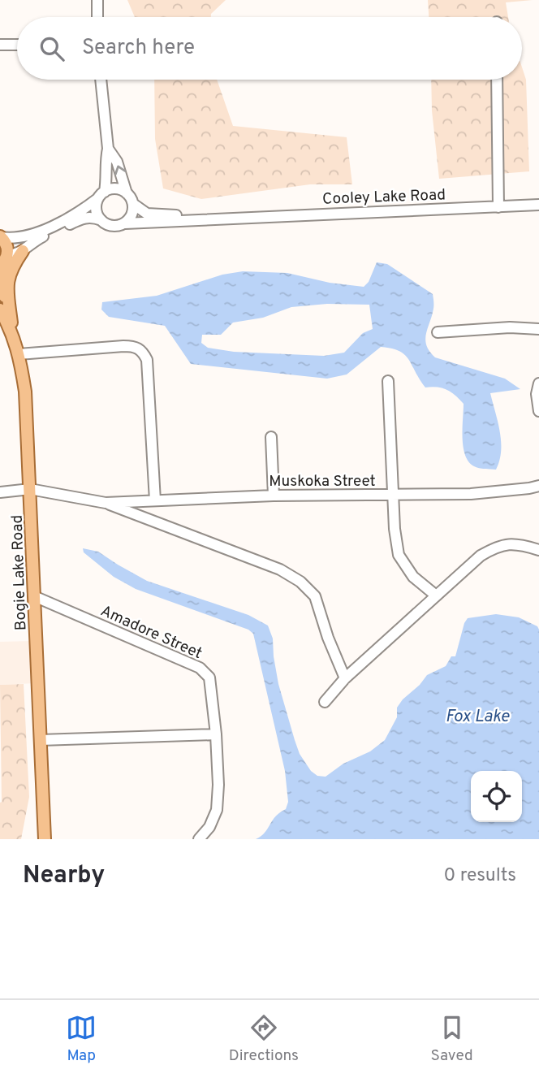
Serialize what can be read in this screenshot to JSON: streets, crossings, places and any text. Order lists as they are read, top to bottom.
{
  "streets": {
    "main road": ["Bogie Lake Road"],
    "street": ["Cooley Lake Road", "Muskoka Street", "Amadore Street"]
  },
  "crossings": [
    ["Muskoka Street", "Bogie Lake Road"],
    ["Bogie Lake Road", "Amadore Street"]
  ],
  "water": ["Fox Lake"],
  "page": {
    "search": "Search here",
    "heading": ["Nearby", "0 results"],
    "nav": ["Map", "Directions", "Saved"]
  }
}
